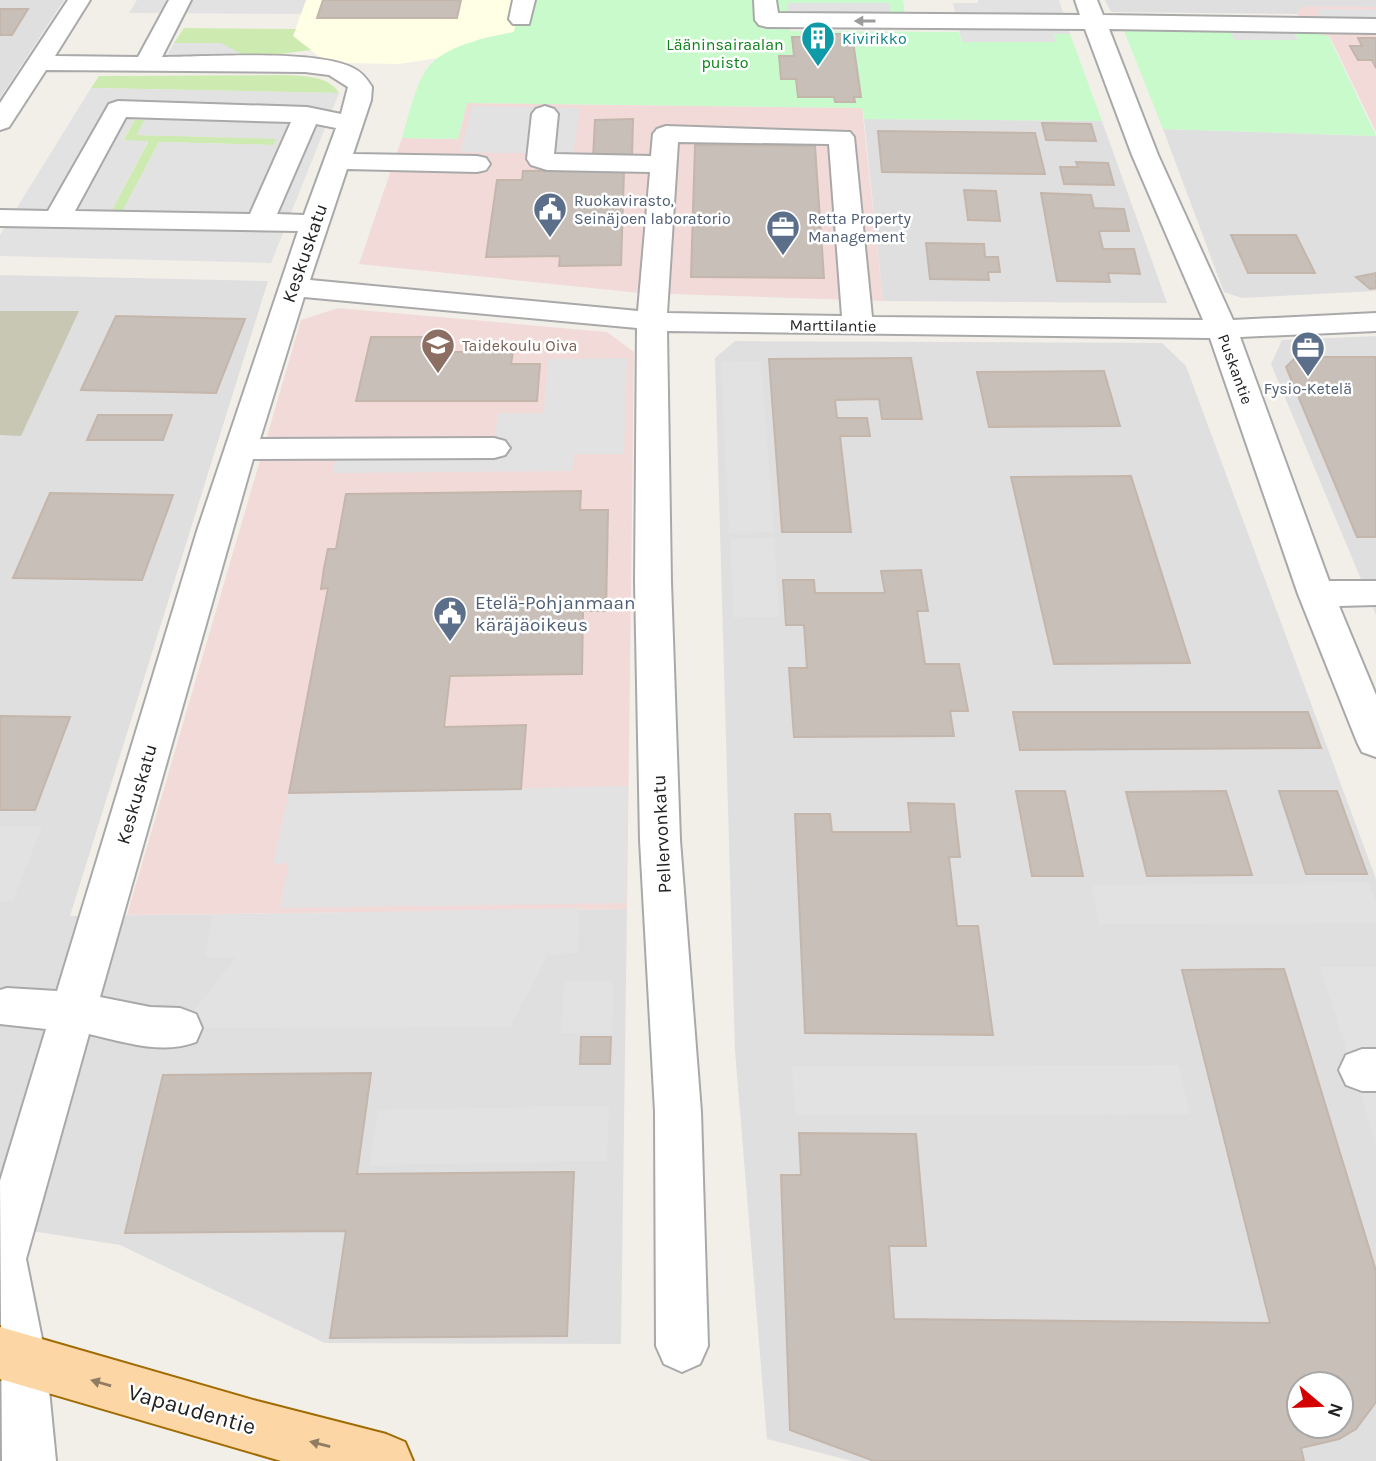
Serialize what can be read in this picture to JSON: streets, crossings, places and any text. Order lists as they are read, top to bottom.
{
  "streets": {
    "main road": ["Vapaudentie"],
    "street": [
      "Keskuskatu",
      "Marttilantie",
      "Puskantie",
      "Pellervonkatu"
    ]
  },
  "crossings": [
    ["Keskuskatu", "Marttilantie"],
    ["Keskuskatu", "Vapaudentie"],
    ["Marttilantie", "Puskantie"],
    ["Marttilantie", "Pellervonkatu"]
  ],
  "one_way": ["Vapaudentie"],
  "parks": ["Lääninsairaalan puisto"],
  "places": {
    "building": ["Kivirikko"],
    "public building": ["Ruokavirasto, Seinäjoen laboratorio", "Etelä-Pohjanmaan käräjäoikeus"],
    "office": ["Retta Property Management", "Fysio-Ketelä"],
    "school or university": ["Taidekoulu Oiva"]
  },
  "north": "right"
}
